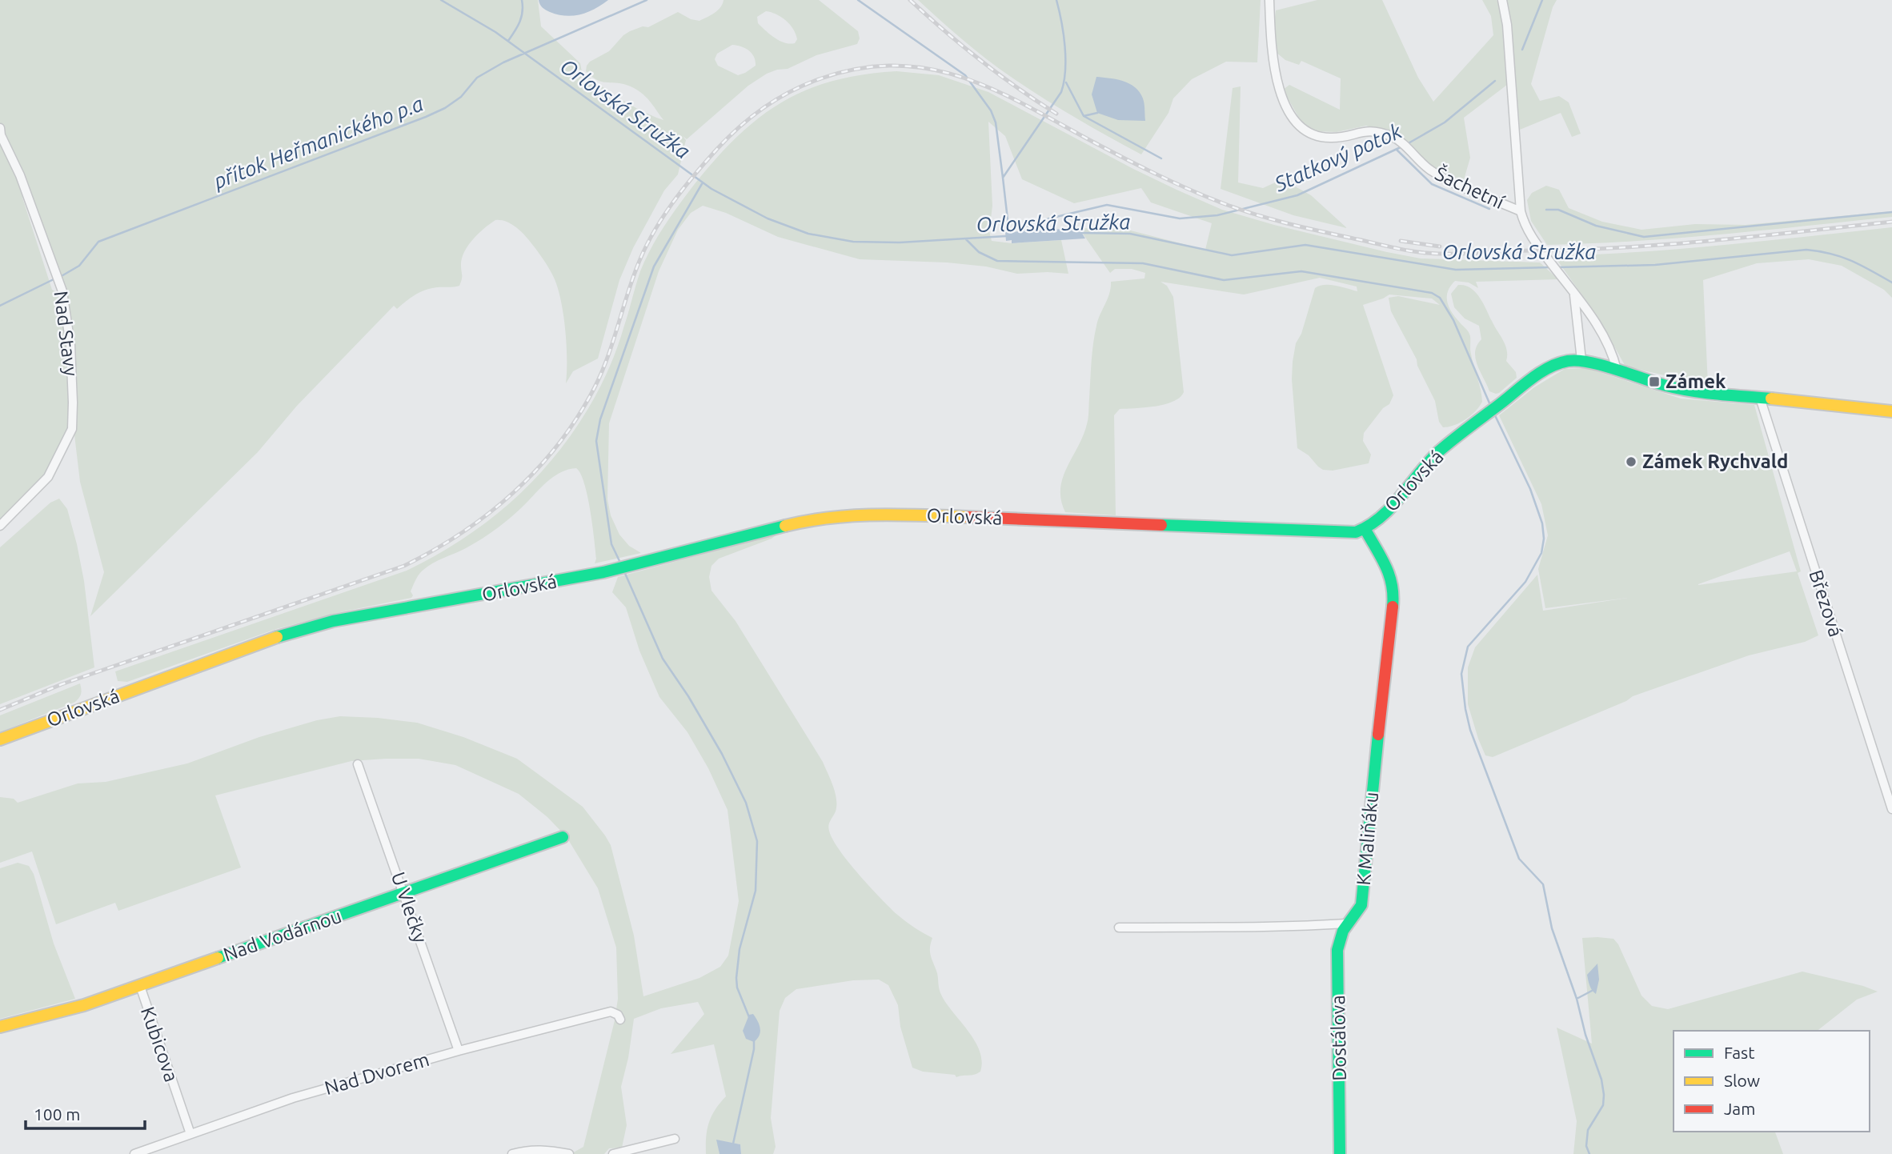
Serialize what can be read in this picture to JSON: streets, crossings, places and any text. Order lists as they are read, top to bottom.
{
  "streets": {
    "main road": [
      "Orlovská",
      "K Maliňáku",
      "Nad Vodárnou",
      "Dostálova"
    ],
    "street": [
      "Šachetní",
      "Nad Stavy",
      "Březová",
      "U Vlečky",
      "Kubicova",
      "Nad Dvorem"
    ]
  },
  "crossings": [
    ["Šachetní", "Orlovská"],
    ["Orlovská", "Březová"],
    ["Orlovská", "K Maliňáku"],
    ["K Maliňáku", "Dostálova"],
    ["U Vlečky", "Nad Vodárnou"],
    ["U Vlečky", "Nad Dvorem"],
    ["Nad Vodárnou", "Kubicova"],
    ["Kubicova", "Nad Dvorem"]
  ],
  "water": ["Orlovská Stružka", "přítok Heřmanického p.a", "Statkový potok"],
  "places": {
    "transit": ["Zámek"],
    "other": ["Zámek Rychvald"]
  },
  "legend": ["Fast", "Slow", "Jam"],
  "scale_bar": "100 m"
}
